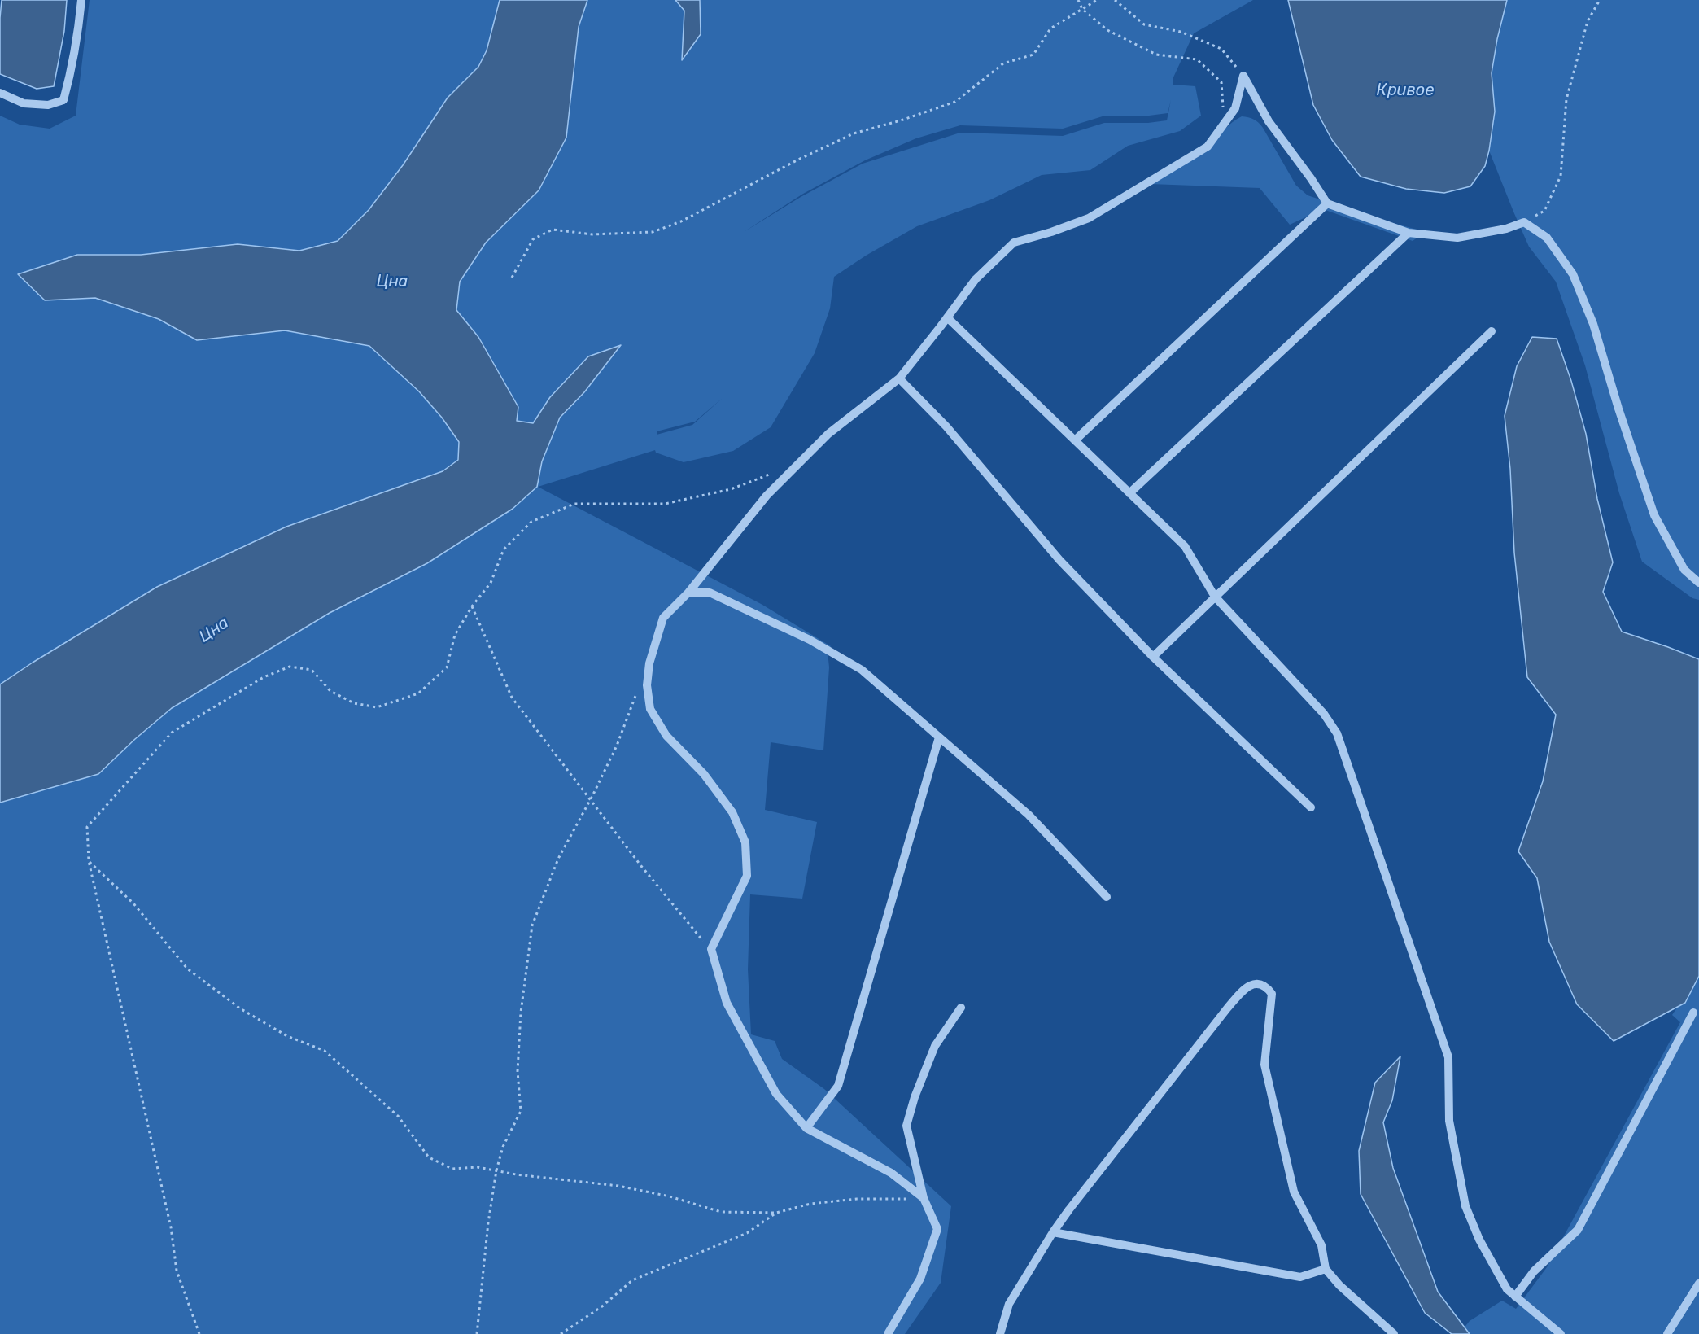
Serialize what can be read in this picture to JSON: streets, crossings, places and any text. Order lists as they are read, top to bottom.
{
  "water": ["Кривое", "Цна"]
}
